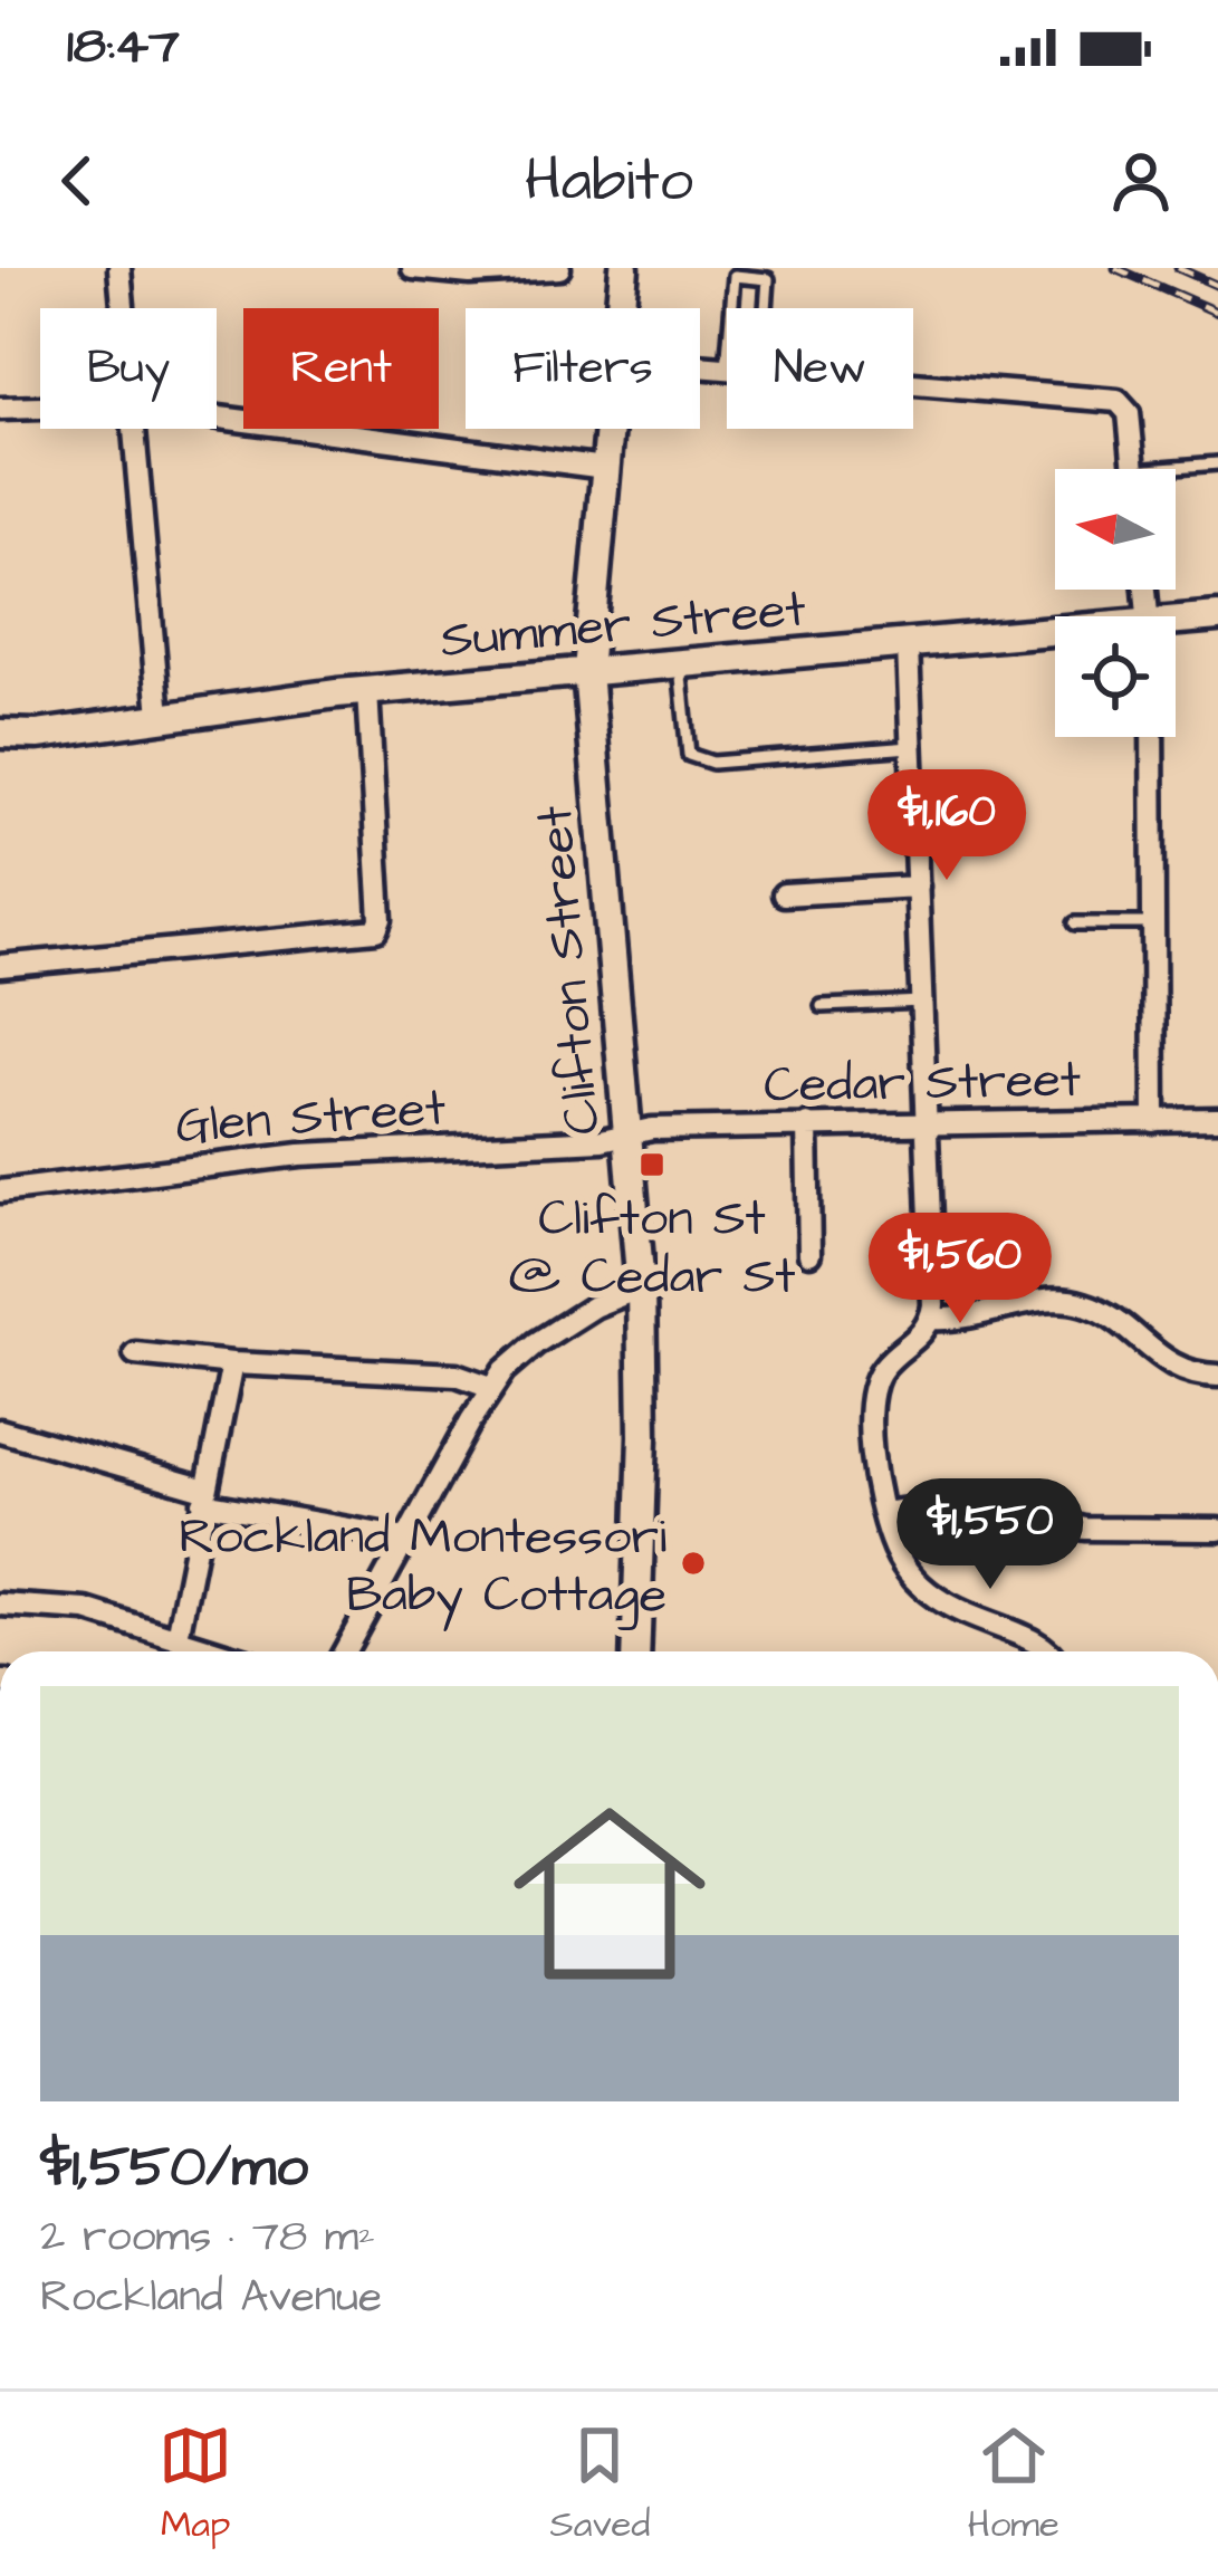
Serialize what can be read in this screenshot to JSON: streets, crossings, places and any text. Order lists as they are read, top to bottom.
{
  "streets": {
    "street": [
      "Summer Street",
      "Clifton Street",
      "Cedar Street",
      "Glen Street"
    ]
  },
  "crossings": [
    ["Summer Street", "Clifton Street"],
    ["Clifton Street", "Cedar Street"],
    ["Clifton Street", "Glen Street"],
    ["Cedar Street", "Glen Street"]
  ],
  "places": {
    "transit": ["Clifton St @ Cedar St"],
    "other": ["Rockland Montessori Baby Cottage"]
  },
  "north": "left",
  "page": {
    "status": "18:47",
    "header": "Habito",
    "chip": [
      "Buy",
      "Rent",
      "Filters",
      "New"
    ],
    "price": ["$1,160", "$1,560", "$1,550"],
    "list": [
      {
        "name": "$1,550/mo",
        "note": "2 rooms · 78 m² · Rockland Avenue"
      }
    ],
    "tabs": ["Map", "Saved", "Home"]
  }
}
